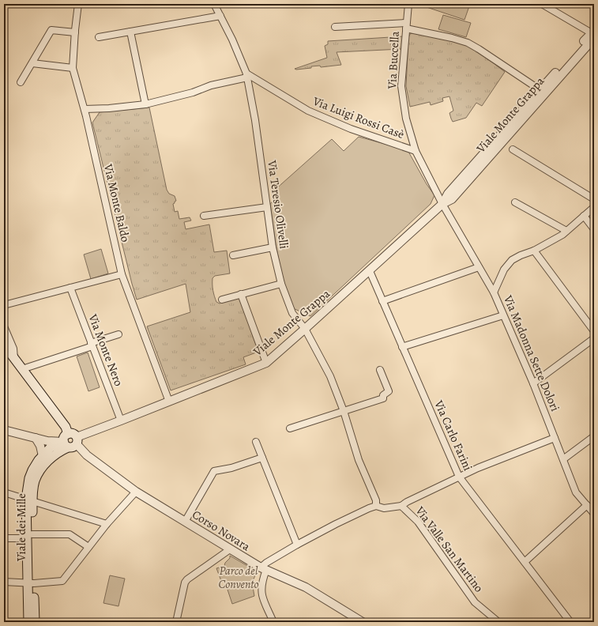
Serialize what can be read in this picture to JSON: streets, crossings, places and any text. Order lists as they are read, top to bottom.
{
  "streets": {
    "main road": ["Viale dei Mille"],
    "street": [
      "Via Buccella",
      "Viale Monte Grappa",
      "Via Luigi Rossi Casè",
      "Via Monte Baldo",
      "Via Teresio Olivelli",
      "Via Monte Nero",
      "Via Madonna Sette Dolori",
      "Via Carlo Farini",
      "Corso Novara",
      "Via Valle San Martino"
    ]
  },
  "crossings": [
    ["Via Buccella", "Viale Monte Grappa"],
    ["Via Buccella", "Via Luigi Rossi Casè"],
    ["Via Buccella", "Via Madonna Sette Dolori"],
    ["Viale Monte Grappa", "Via Monte Baldo"],
    ["Viale Monte Grappa", "Via Teresio Olivelli"],
    ["Viale Monte Grappa", "Via Monte Nero"],
    ["Viale Monte Grappa", "Via Madonna Sette Dolori"],
    ["Viale Monte Grappa", "Via Carlo Farini"],
    ["Viale Monte Grappa", "Viale dei Mille"],
    ["Viale Monte Grappa", "Corso Novara"],
    ["Via Luigi Rossi Casè", "Via Teresio Olivelli"],
    ["Via Teresio Olivelli", "Via Valle San Martino"],
    ["Viale dei Mille", "Corso Novara"],
    ["Corso Novara", "Via Valle San Martino"]
  ],
  "parks": ["Parco del Convento"]
}
